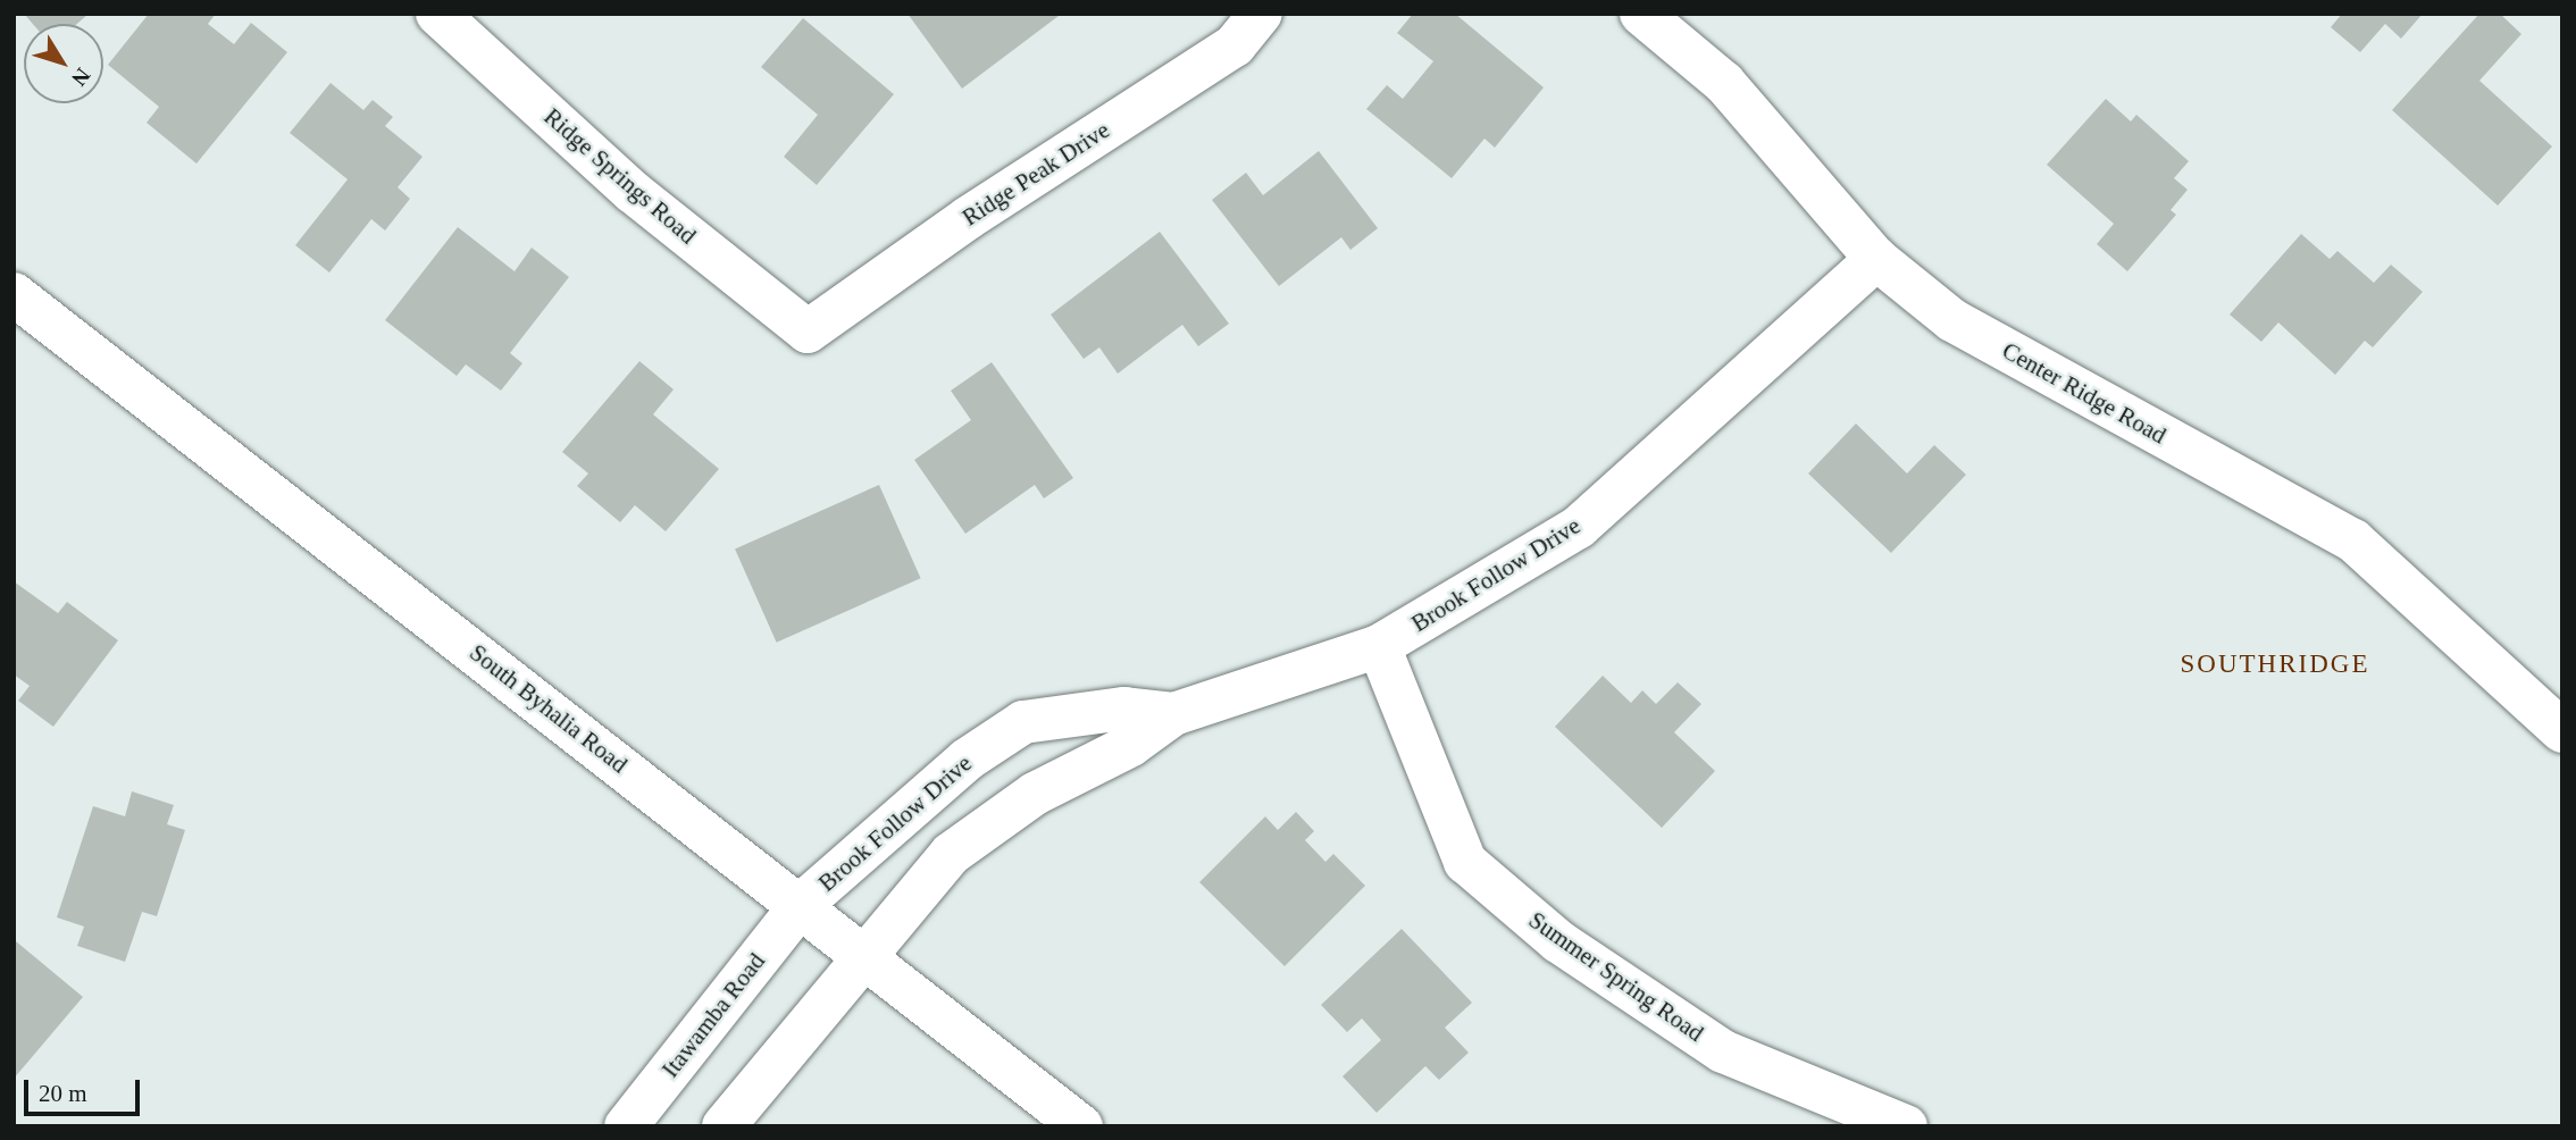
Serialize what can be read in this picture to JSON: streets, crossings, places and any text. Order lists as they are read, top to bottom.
{
  "streets": {
    "street": [
      "Ridge Peak Drive",
      "Ridge Springs Road",
      "Center Ridge Road",
      "Brook Follow Drive",
      "South Byhalia Road",
      "Summer Spring Road",
      "Itawamba Road"
    ]
  },
  "crossings": [
    ["Ridge Peak Drive", "Ridge Springs Road"],
    ["Center Ridge Road", "Brook Follow Drive"],
    ["Brook Follow Drive", "South Byhalia Road"],
    ["Brook Follow Drive", "Summer Spring Road"],
    ["Brook Follow Drive", "Itawamba Road"],
    ["South Byhalia Road", "Itawamba Road"]
  ],
  "districts": ["SOUTHRIDGE"],
  "scale_bar": "20 m",
  "north": "bottom right"
}
